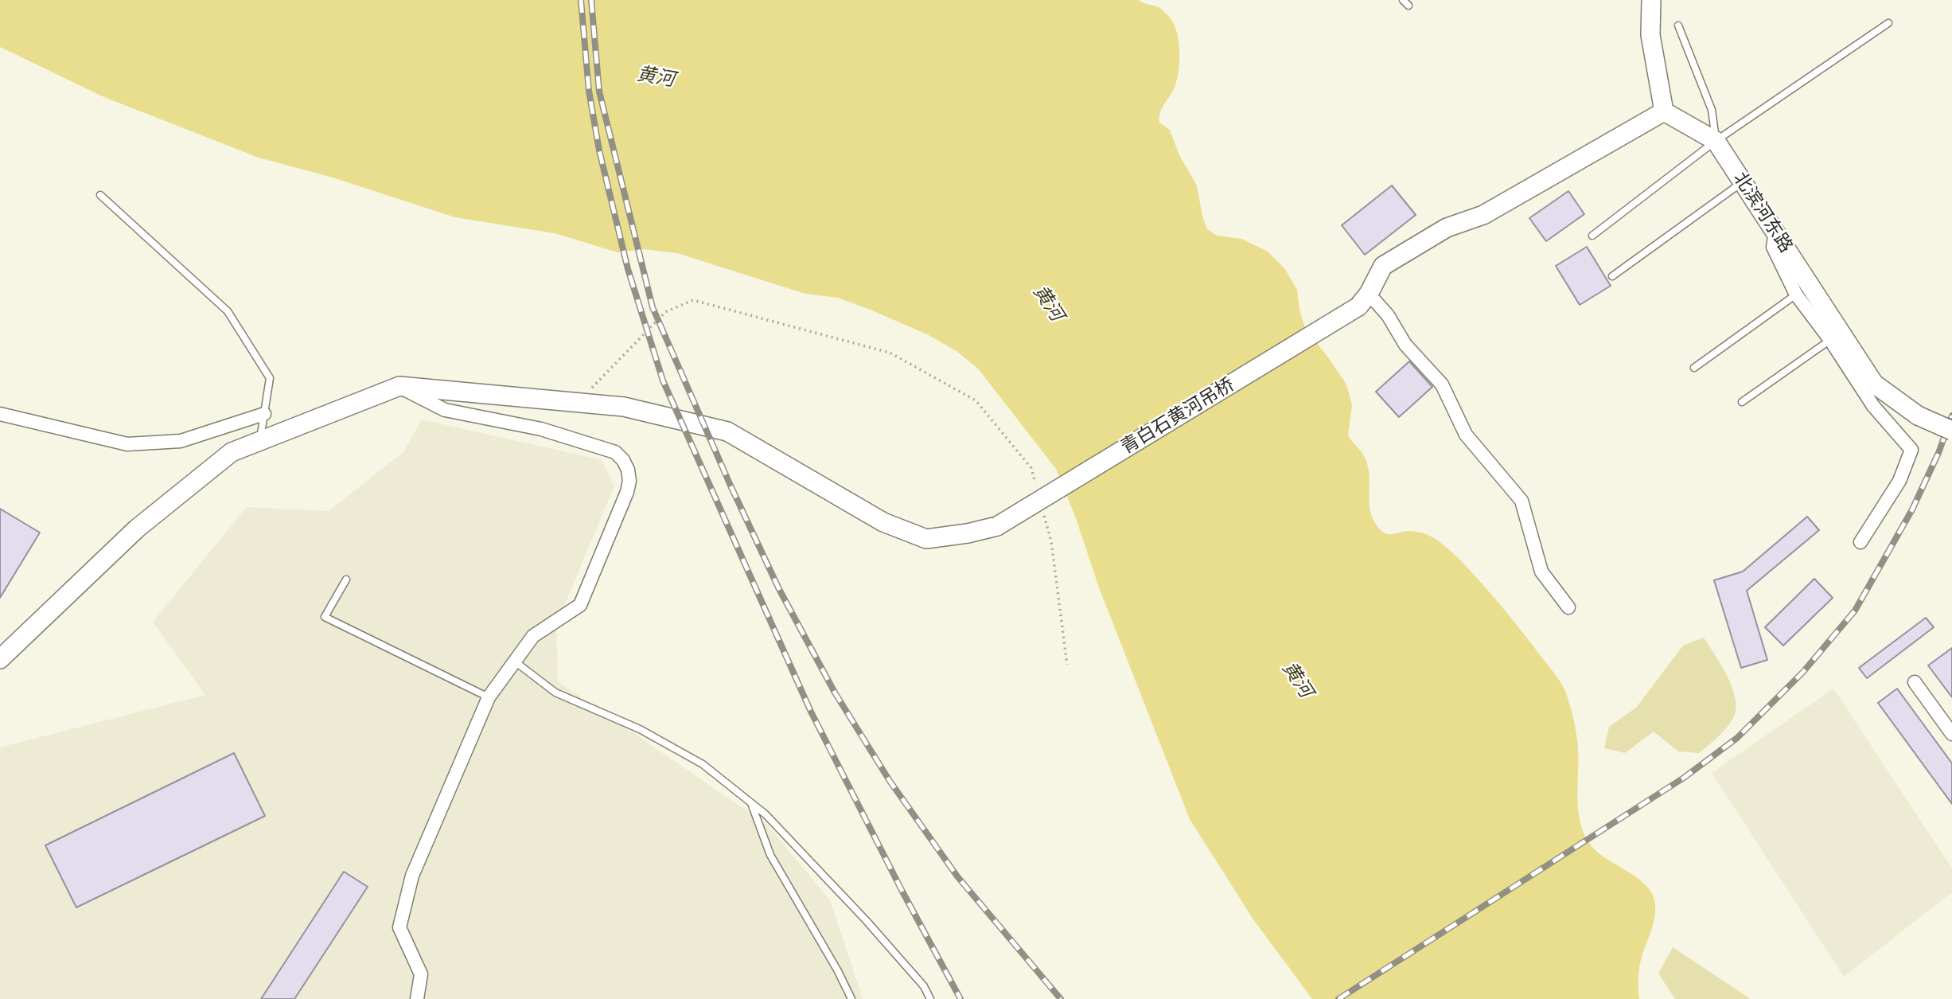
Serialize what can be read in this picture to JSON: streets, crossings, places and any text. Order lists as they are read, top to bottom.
{
  "streets": {
    "street": ["北滨河东路", "青白石黄河吊桥"]
  },
  "water": ["黄河"]
}
